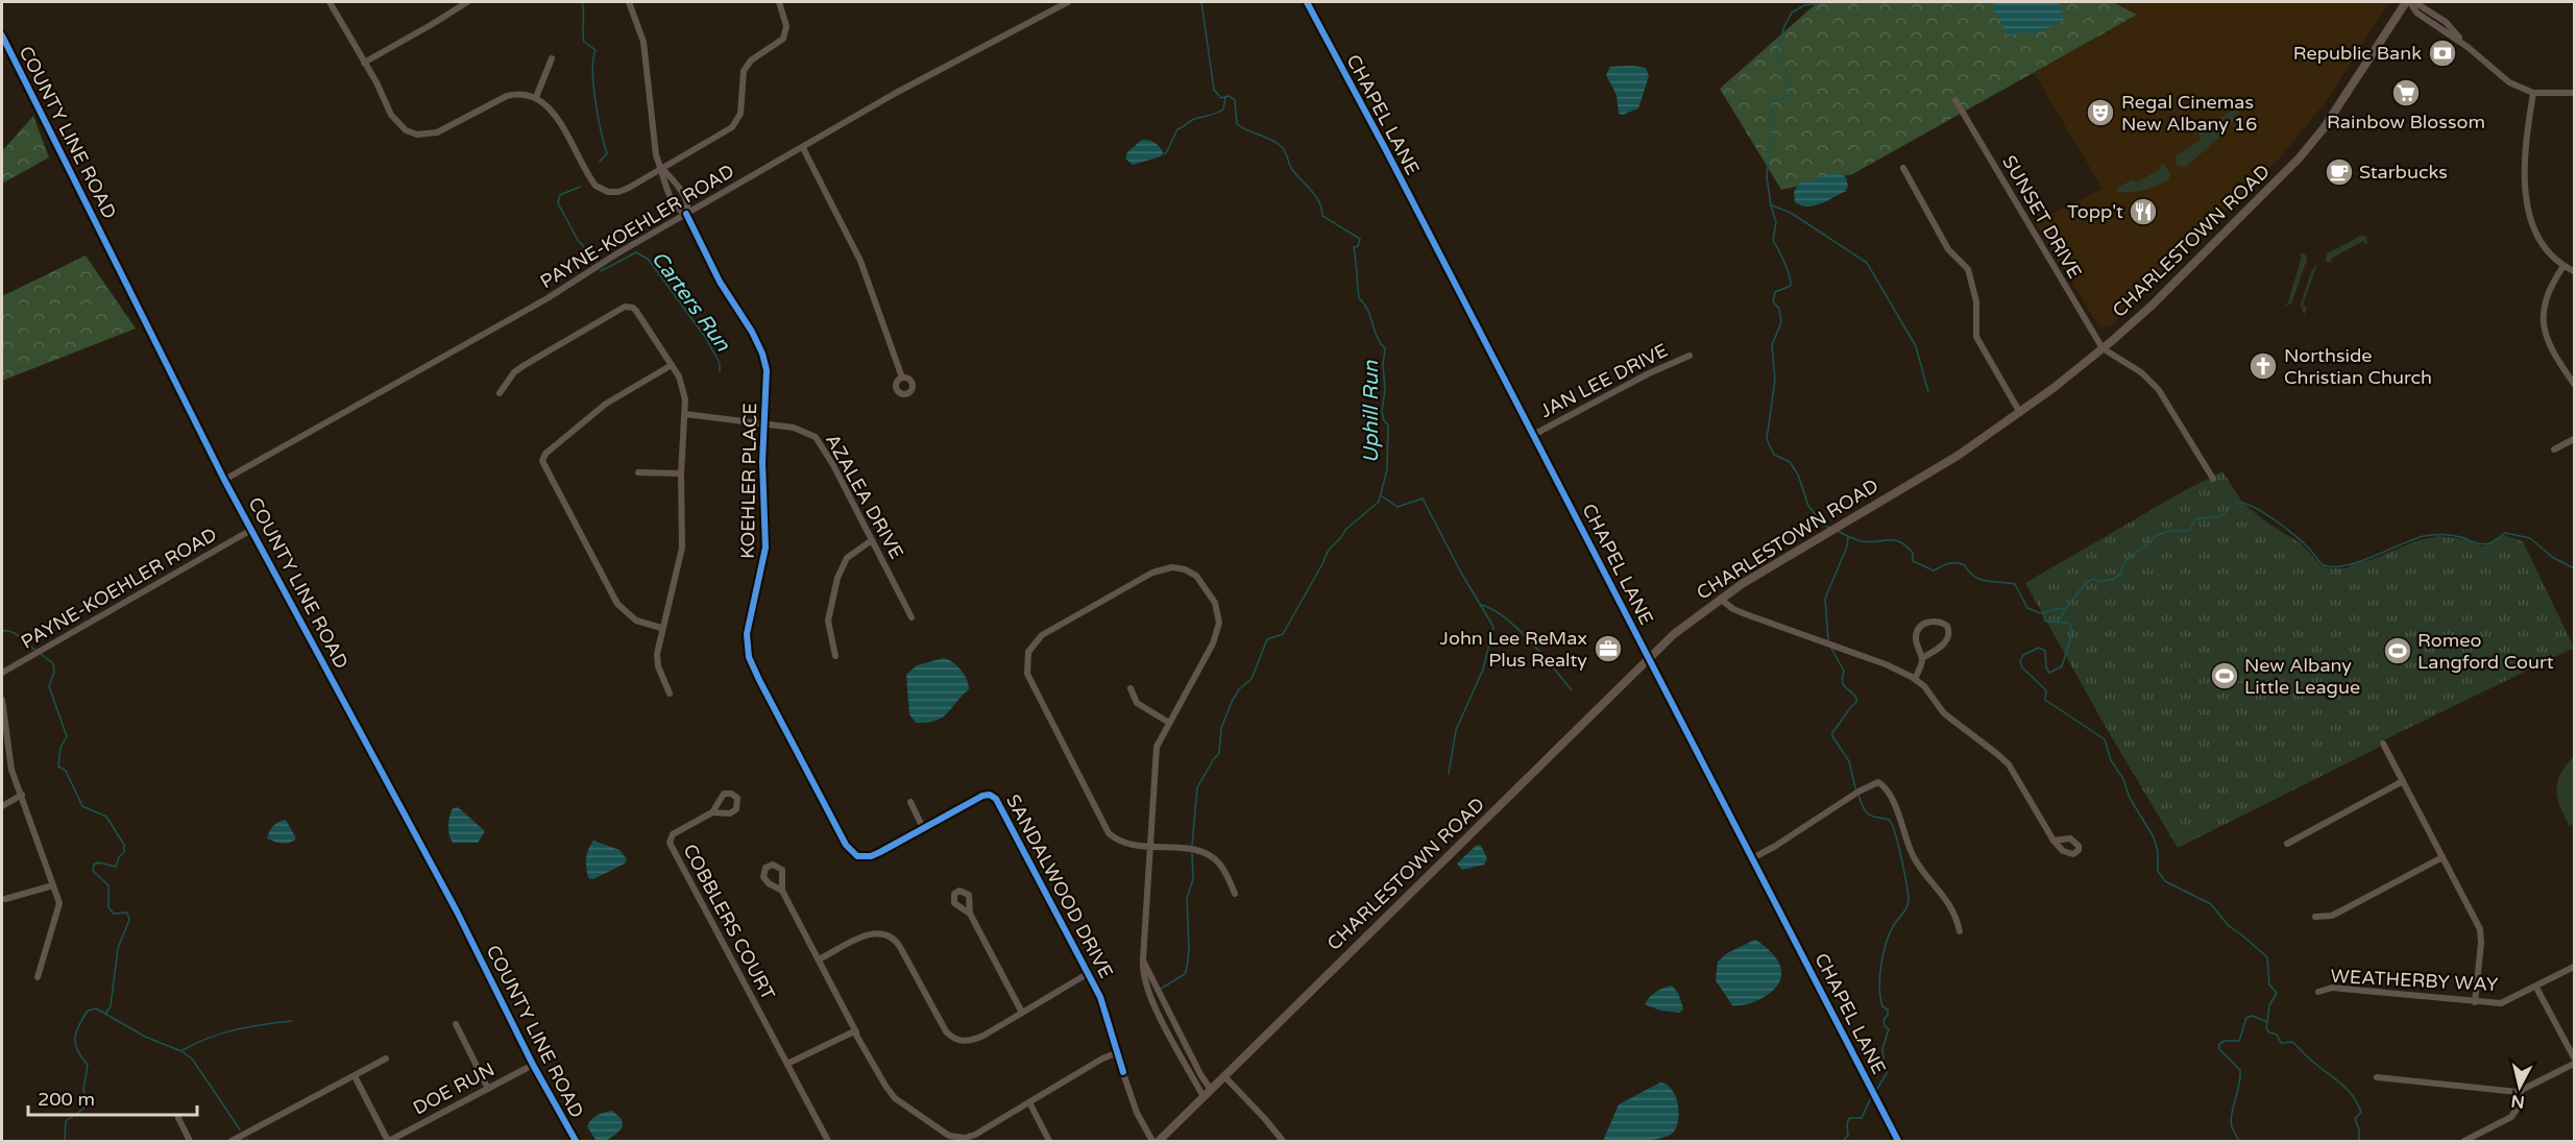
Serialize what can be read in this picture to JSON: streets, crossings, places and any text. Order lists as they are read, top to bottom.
{
  "streets": {
    "main road": ["CHARLESTOWN ROAD"],
    "street": [
      "CHAPEL LANE",
      "COUNTY LINE ROAD",
      "SUNSET DRIVE",
      "PAYNE-KOEHLER ROAD",
      "JAN LEE DRIVE",
      "KOEHLER PLACE",
      "AZALEA DRIVE",
      "SANDALWOOD DRIVE",
      "COBBLERS COURT",
      "WEATHERBY WAY",
      "DOE RUN"
    ]
  },
  "crossings": [
    ["CHAPEL LANE", "CHARLESTOWN ROAD"],
    ["CHAPEL LANE", "JAN LEE DRIVE"],
    ["COUNTY LINE ROAD", "PAYNE-KOEHLER ROAD"],
    ["COUNTY LINE ROAD", "DOE RUN"],
    ["SUNSET DRIVE", "CHARLESTOWN ROAD"],
    ["PAYNE-KOEHLER ROAD", "KOEHLER PLACE"],
    ["KOEHLER PLACE", "AZALEA DRIVE"],
    ["KOEHLER PLACE", "SANDALWOOD DRIVE"]
  ],
  "water": ["Carters Run", "Uphill Run"],
  "places": {
    "bank": ["Republic Bank"],
    "supermarket": ["Rainbow Blossom"],
    "theatre": ["Regal Cinemas New Albany 16"],
    "cafe": ["Starbucks"],
    "restaurant": ["Topp't"],
    "church": ["Northside Christian Church"],
    "office": ["John Lee ReMax Plus Realty"],
    "sports": ["Romeo Langford Court", "New Albany Little League"]
  },
  "scale_bar": "200 m",
  "north": "bottom"
}
